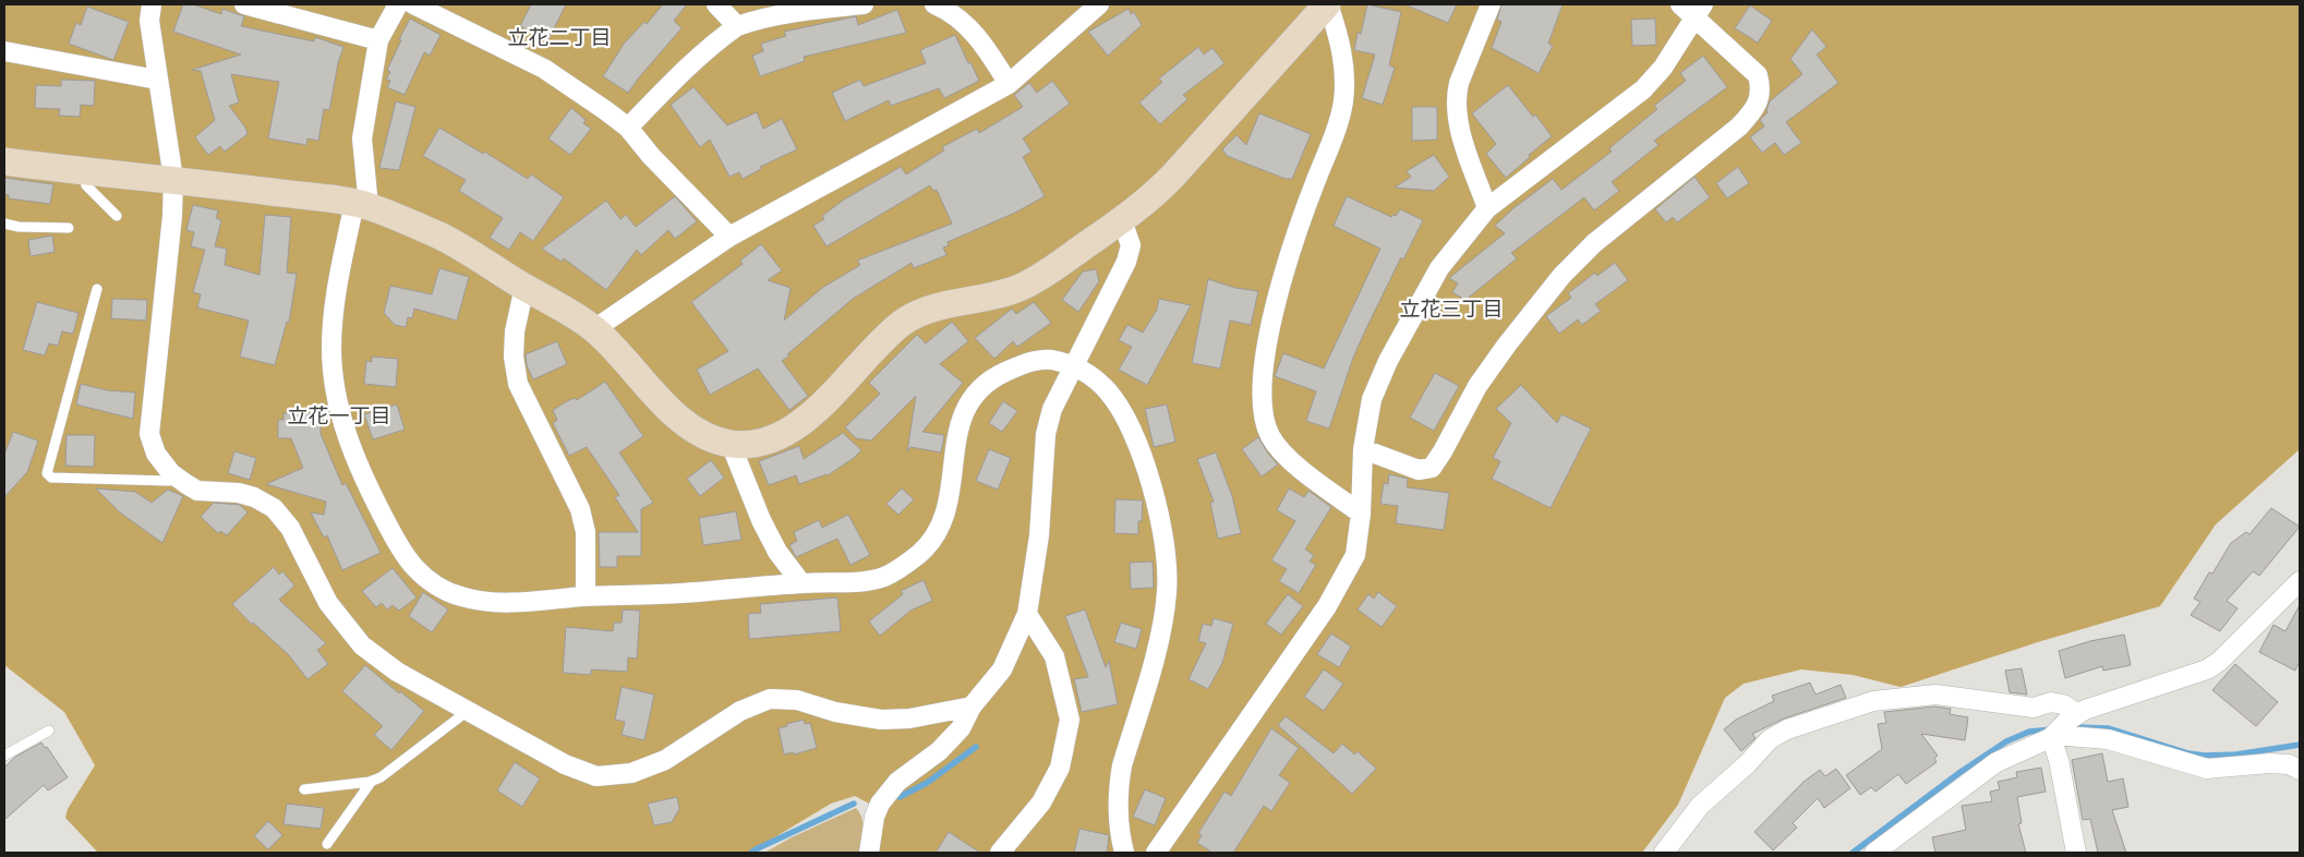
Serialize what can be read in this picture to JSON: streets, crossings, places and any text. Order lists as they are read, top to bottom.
{
  "districts": ["立花二丁目", "立花三丁目", "立花一丁目"]
}
